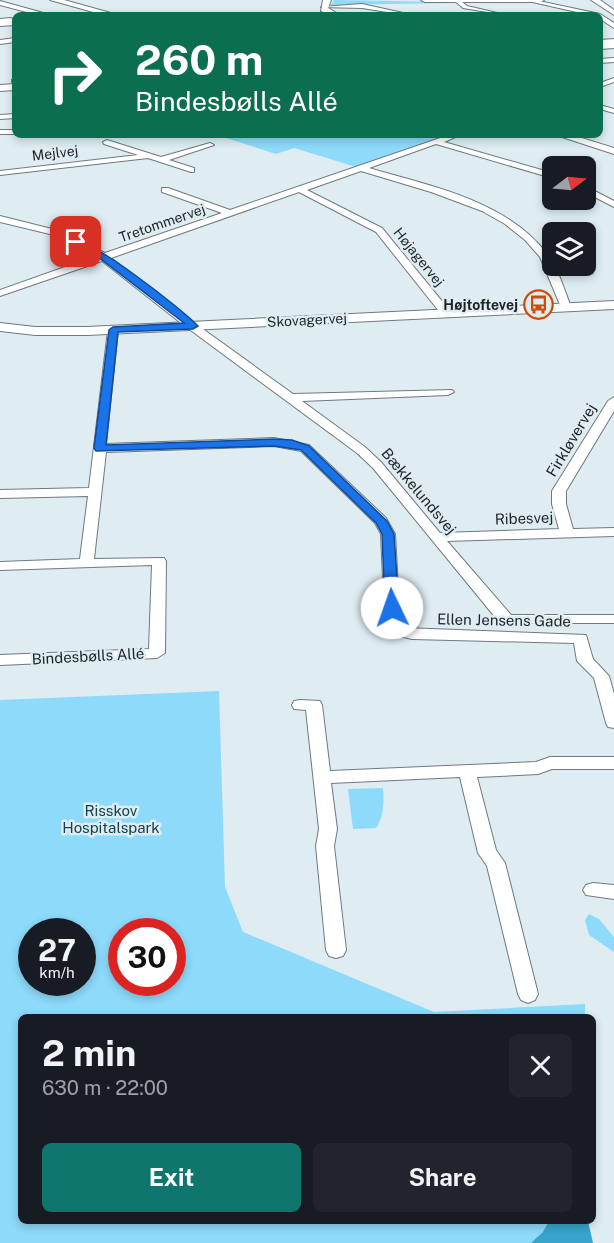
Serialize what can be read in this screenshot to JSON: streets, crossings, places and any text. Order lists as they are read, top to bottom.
{
  "streets": {
    "street": [
      "Mejlvej",
      "Tretommervej",
      "Højagervej",
      "Skovagervej",
      "Firkløvervej",
      "Bækkelundsvej",
      "Ribesvej",
      "Ellen Jensens Gade",
      "Bindesbølls Allé"
    ]
  },
  "crossings": [
    ["Tretommervej", "Højagervej"],
    ["Tretommervej", "Bækkelundsvej"],
    ["Højagervej", "Skovagervej"],
    ["Skovagervej", "Bækkelundsvej"],
    ["Firkløvervej", "Ribesvej"],
    ["Bækkelundsvej", "Ribesvej"]
  ],
  "parks": ["Risskov Hospitalspark"],
  "places": {
    "bus stop": ["Højtoftevej"]
  },
  "north": "right",
  "page": {
    "turn": ["260 m", "Bindesbølls Allé"],
    "speed": "27 km/h",
    "limit": "30",
    "heading": ["2 min", "630 m · 22:00"],
    "buttons": ["Exit", "Share"]
  }
}
